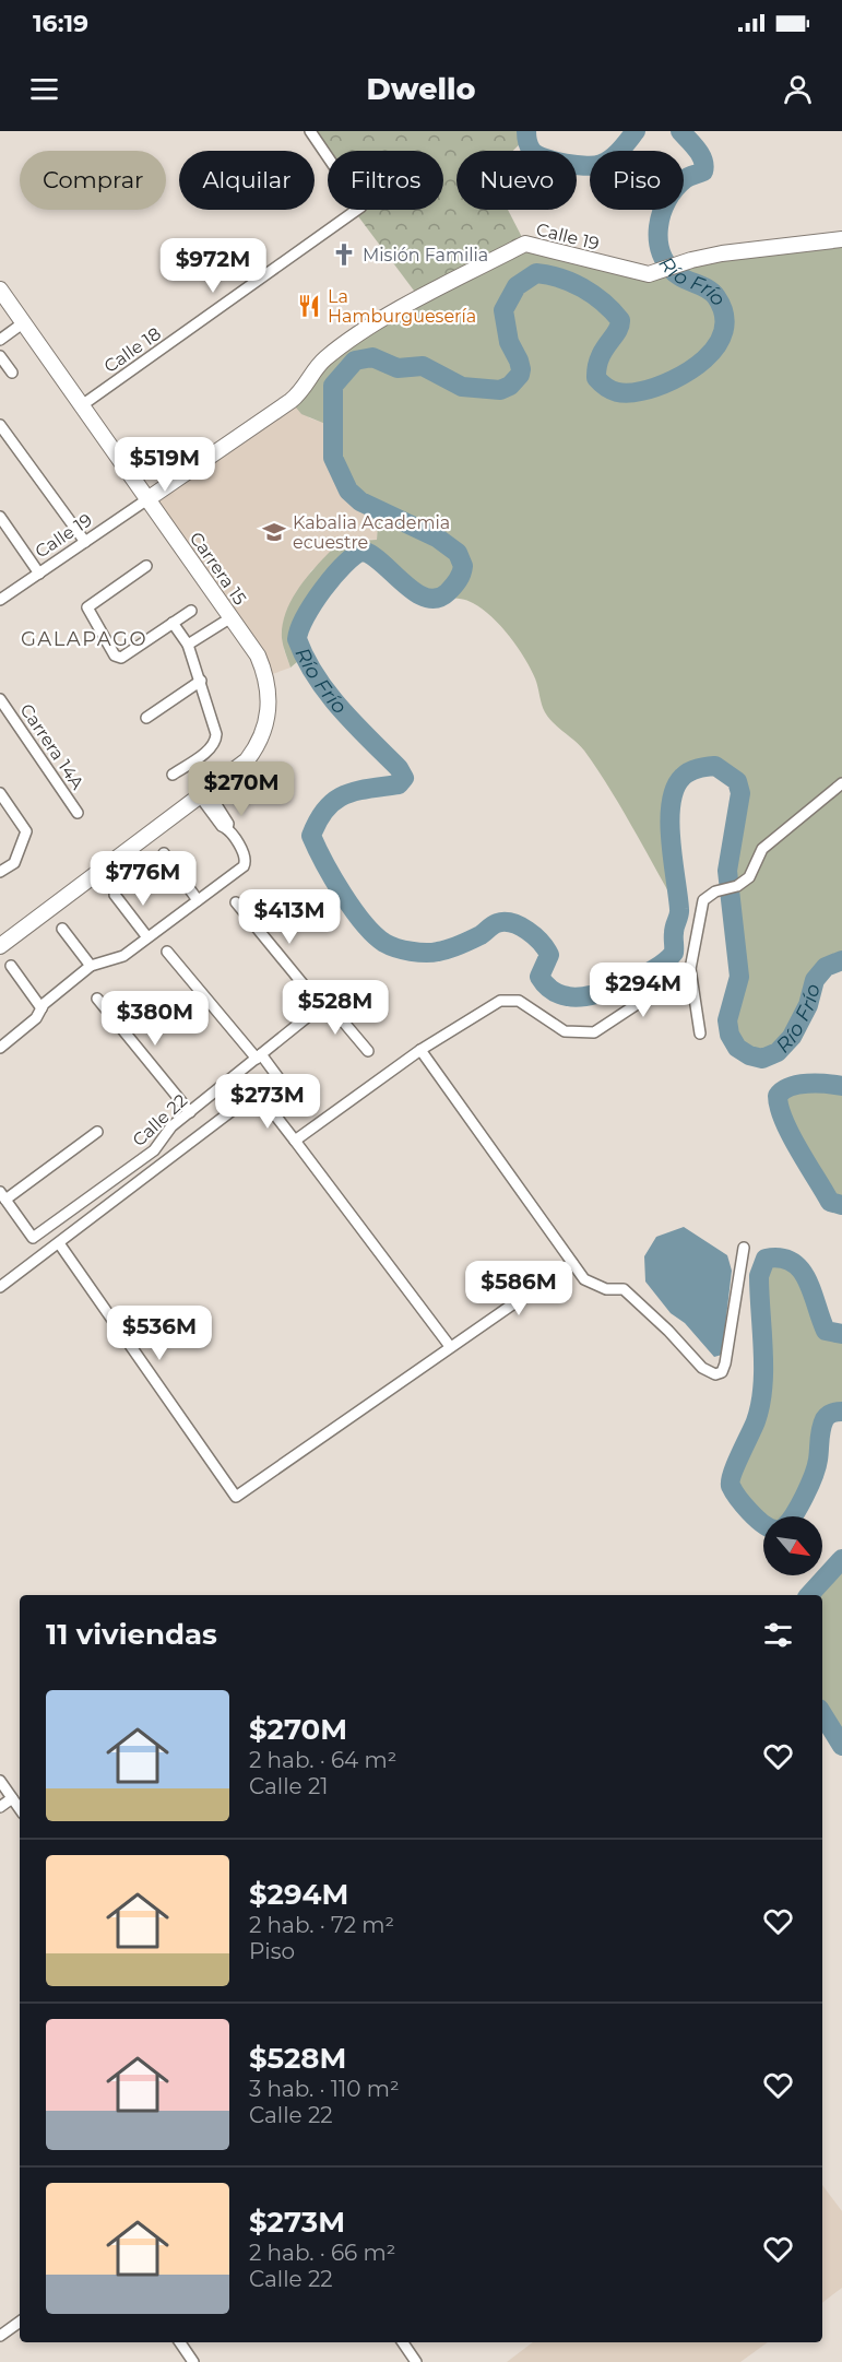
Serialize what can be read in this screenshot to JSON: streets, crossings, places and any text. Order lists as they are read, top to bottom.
{
  "streets": {
    "street": [
      "Calle 19",
      "Calle 18",
      "Carrera 15",
      "Carrera 14A",
      "Calle 22"
    ]
  },
  "crossings": [
    ["Calle 19", "Carrera 15"],
    ["Calle 18", "Carrera 15"]
  ],
  "districts": ["GALAPAGO"],
  "water": ["Río Frío"],
  "places": {
    "church": ["Misión Familia"],
    "restaurant": ["La Hamburguesería"],
    "school or university": ["Kabalia Academia ecuestre"]
  },
  "north": "bottom right",
  "page": {
    "status": "16:19",
    "header": "Dwello",
    "chip": [
      "Comprar",
      "Alquilar",
      "Filtros",
      "Nuevo",
      "Piso"
    ],
    "price": [
      "$972M",
      "$519M",
      "$270M",
      "$776M",
      "$413M",
      "$294M",
      "$528M",
      "$380M",
      "$273M",
      "$586M",
      "$536M"
    ],
    "heading": "11 viviendas",
    "list": [
      {
        "name": "$270M",
        "note": "2 hab. · 64 m² · Calle 21"
      },
      {
        "name": "$294M",
        "note": "2 hab. · 72 m² · Piso"
      },
      {
        "name": "$528M",
        "note": "3 hab. · 110 m² · Calle 22"
      },
      {
        "name": "$273M",
        "note": "2 hab. · 66 m² · Calle 22"
      }
    ]
  }
}
